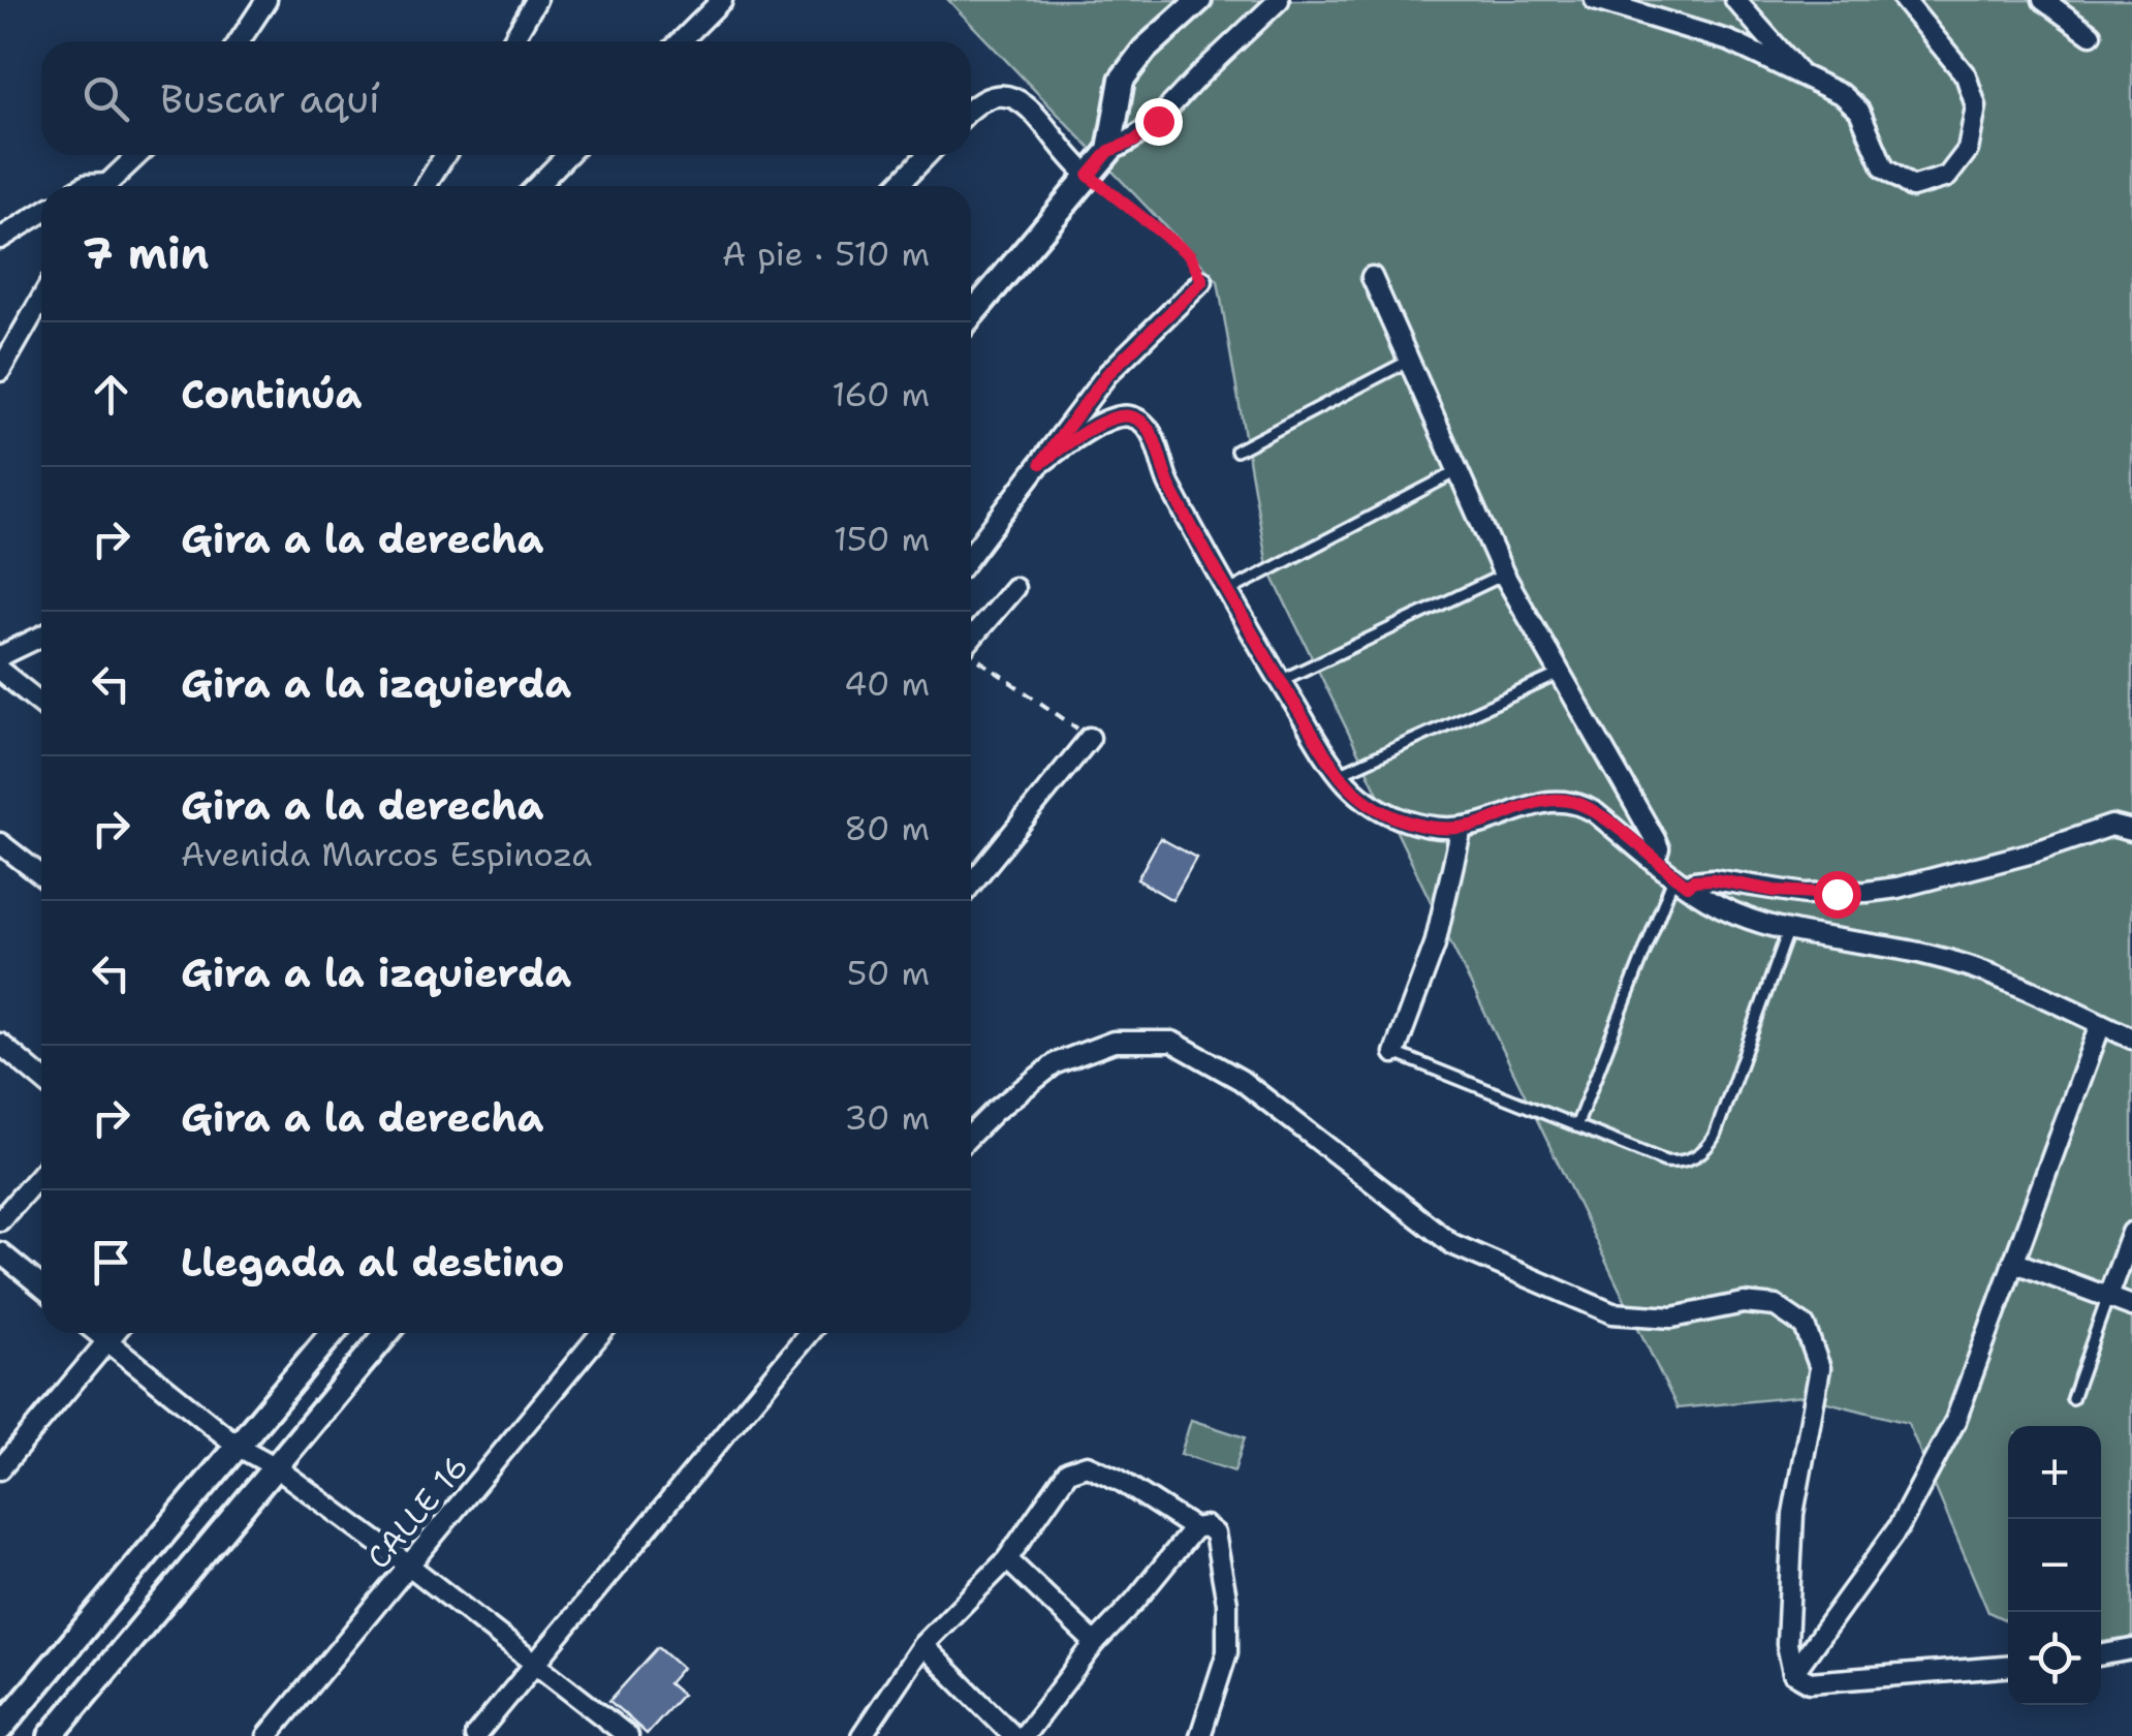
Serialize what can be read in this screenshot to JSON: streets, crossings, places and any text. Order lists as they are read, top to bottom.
{
  "streets": {
    "street": ["CALLE 16"]
  },
  "page": {
    "search": "Buscar aquí",
    "heading": ["7 min", "A pie · 510 m"],
    "list": [
      ["Continúa", "160 m"],
      ["Gira a la derecha", "150 m"],
      ["Gira a la izquierda", "40 m"],
      ["Gira a la derecha", "Avenida Marcos Espinoza", "80 m"],
      ["Gira a la izquierda", "50 m"],
      ["Gira a la derecha", "30 m"],
      "Llegada al destino"
    ],
    "map_buttons": ["+", "−"]
  }
}
